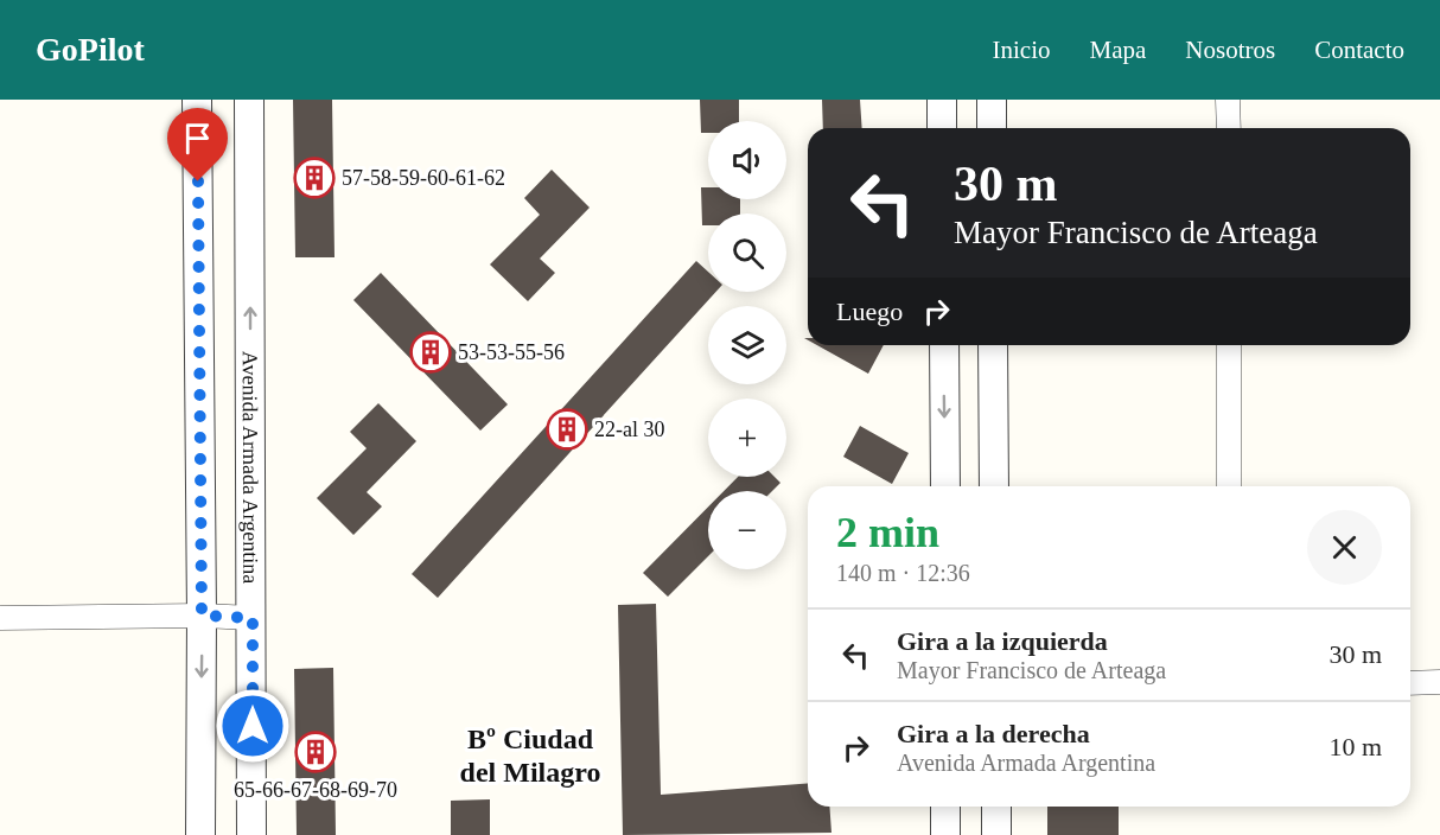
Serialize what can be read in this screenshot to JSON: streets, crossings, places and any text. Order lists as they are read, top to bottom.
{
  "streets": {
    "street": ["Avenida Armada Argentina"]
  },
  "districts": ["Bº Ciudad del Milagro"],
  "places": {
    "building": [
      "57-58-59-60-61-62",
      "53-53-55-56",
      "22-al 30",
      "65-66-67-68-69-70"
    ]
  },
  "page": {
    "header": "GoPilot",
    "nav": [
      "Inicio",
      "Mapa",
      "Nosotros",
      "Contacto"
    ],
    "map_buttons": ["+", "−"],
    "turn": ["30 m", "Mayor Francisco de Arteaga"],
    "then": "Luego",
    "heading": ["2 min", "140 m · 12:36"],
    "list": [
      {
        "name": "Gira a la izquierda",
        "note": "Mayor Francisco de Arteaga",
        "value": "30 m"
      },
      {
        "name": "Gira a la derecha",
        "note": "Avenida Armada Argentina",
        "value": "10 m"
      }
    ]
  }
}
